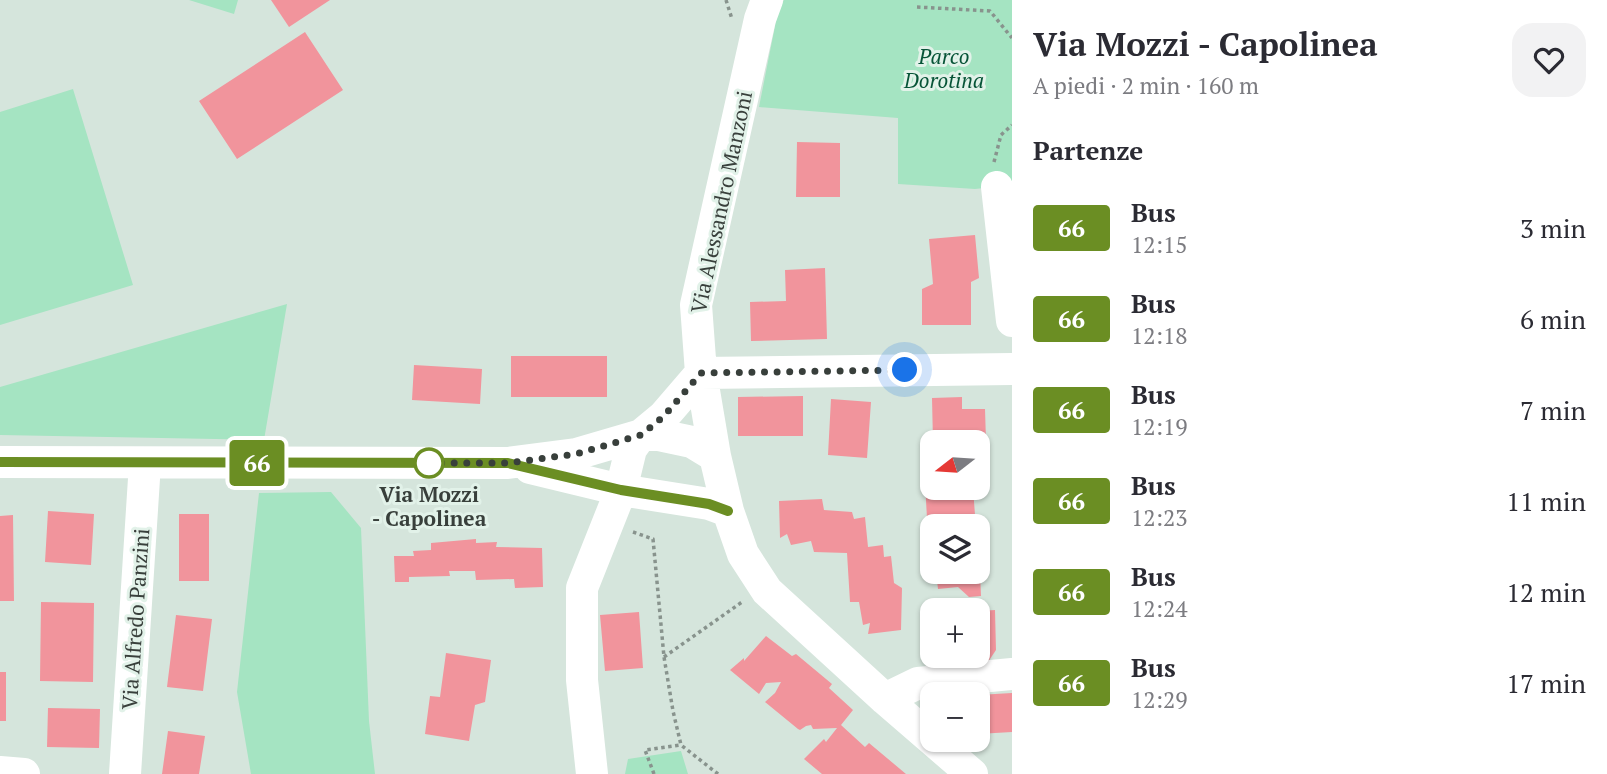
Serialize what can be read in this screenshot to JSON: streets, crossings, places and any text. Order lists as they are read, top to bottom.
{
  "streets": {
    "street": ["Via Alessandro Manzoni", "Via Alfredo Panzini"]
  },
  "parks": ["Parco Dorotina"],
  "places": ["Via Mozzi - Capolinea"],
  "lines": ["bus line 66"],
  "north": "left",
  "page": {
    "on_map": "66",
    "heading": [
      ["Via Mozzi - Capolinea", "A piedi · 2 min · 160 m"],
      "Partenze"
    ],
    "list": [
      {
        "mark": "66",
        "name": "Bus",
        "note": "12:15",
        "value": "3 min"
      },
      {
        "mark": "66",
        "name": "Bus",
        "note": "12:18",
        "value": "6 min"
      },
      {
        "mark": "66",
        "name": "Bus",
        "note": "12:19",
        "value": "7 min"
      },
      {
        "mark": "66",
        "name": "Bus",
        "note": "12:23",
        "value": "11 min"
      },
      {
        "mark": "66",
        "name": "Bus",
        "note": "12:24",
        "value": "12 min"
      },
      {
        "mark": "66",
        "name": "Bus",
        "note": "12:29",
        "value": "17 min"
      }
    ],
    "map_buttons": ["+", "−"]
  }
}
